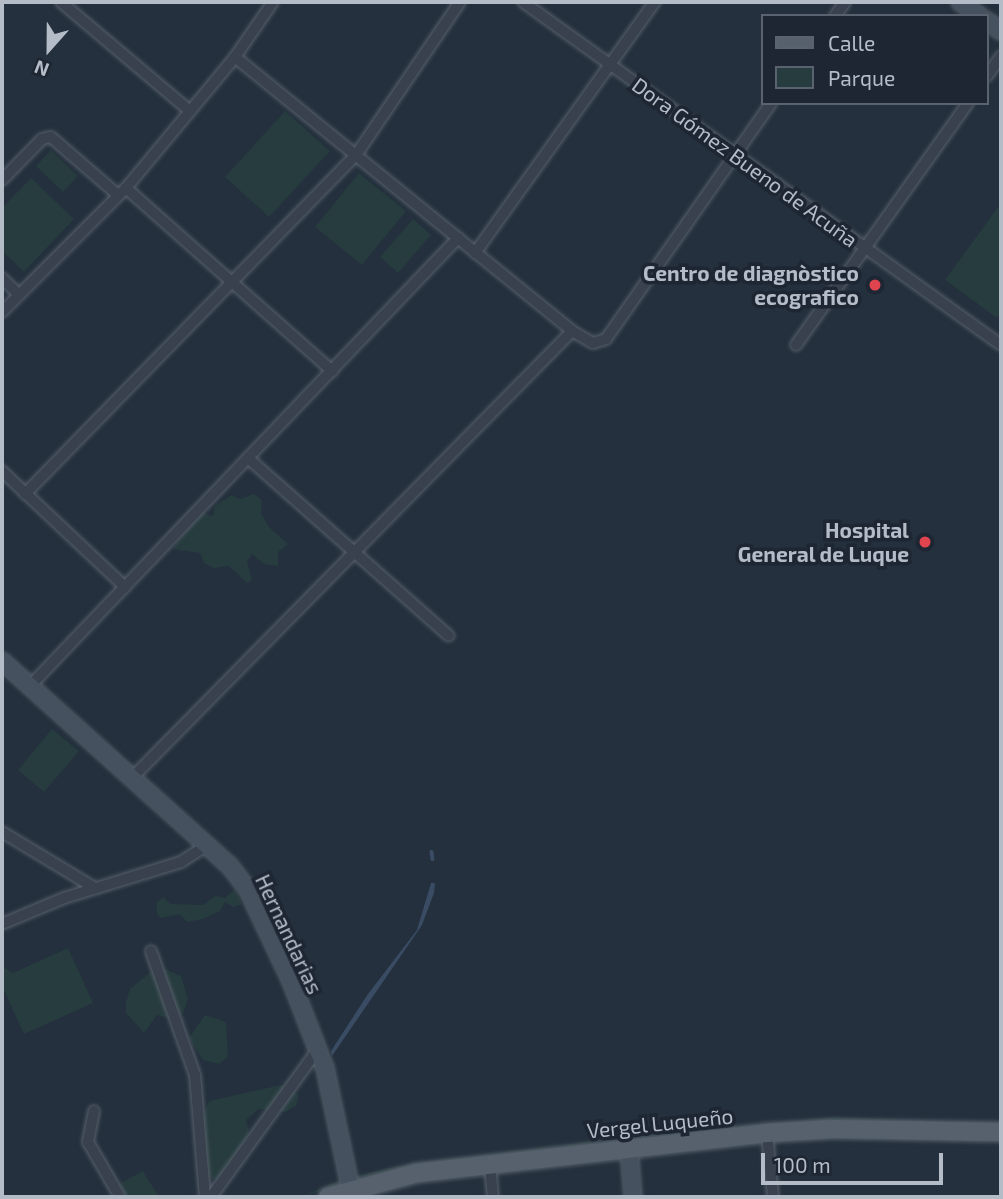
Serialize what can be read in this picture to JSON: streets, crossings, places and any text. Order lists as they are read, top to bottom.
{
  "streets": {
    "main road": ["Vergel Luqueño"],
    "street": ["Dora Gómez Bueno de Acuña", "Hernandarias"]
  },
  "crossings": [
    ["Hernandarias", "Vergel Luqueño"]
  ],
  "places": ["Centro de diagnòstico ecografico", "Hospital General de Luque"],
  "legend": ["Calle", "Parque"],
  "scale_bar": "100 m",
  "north": "bottom"
}
